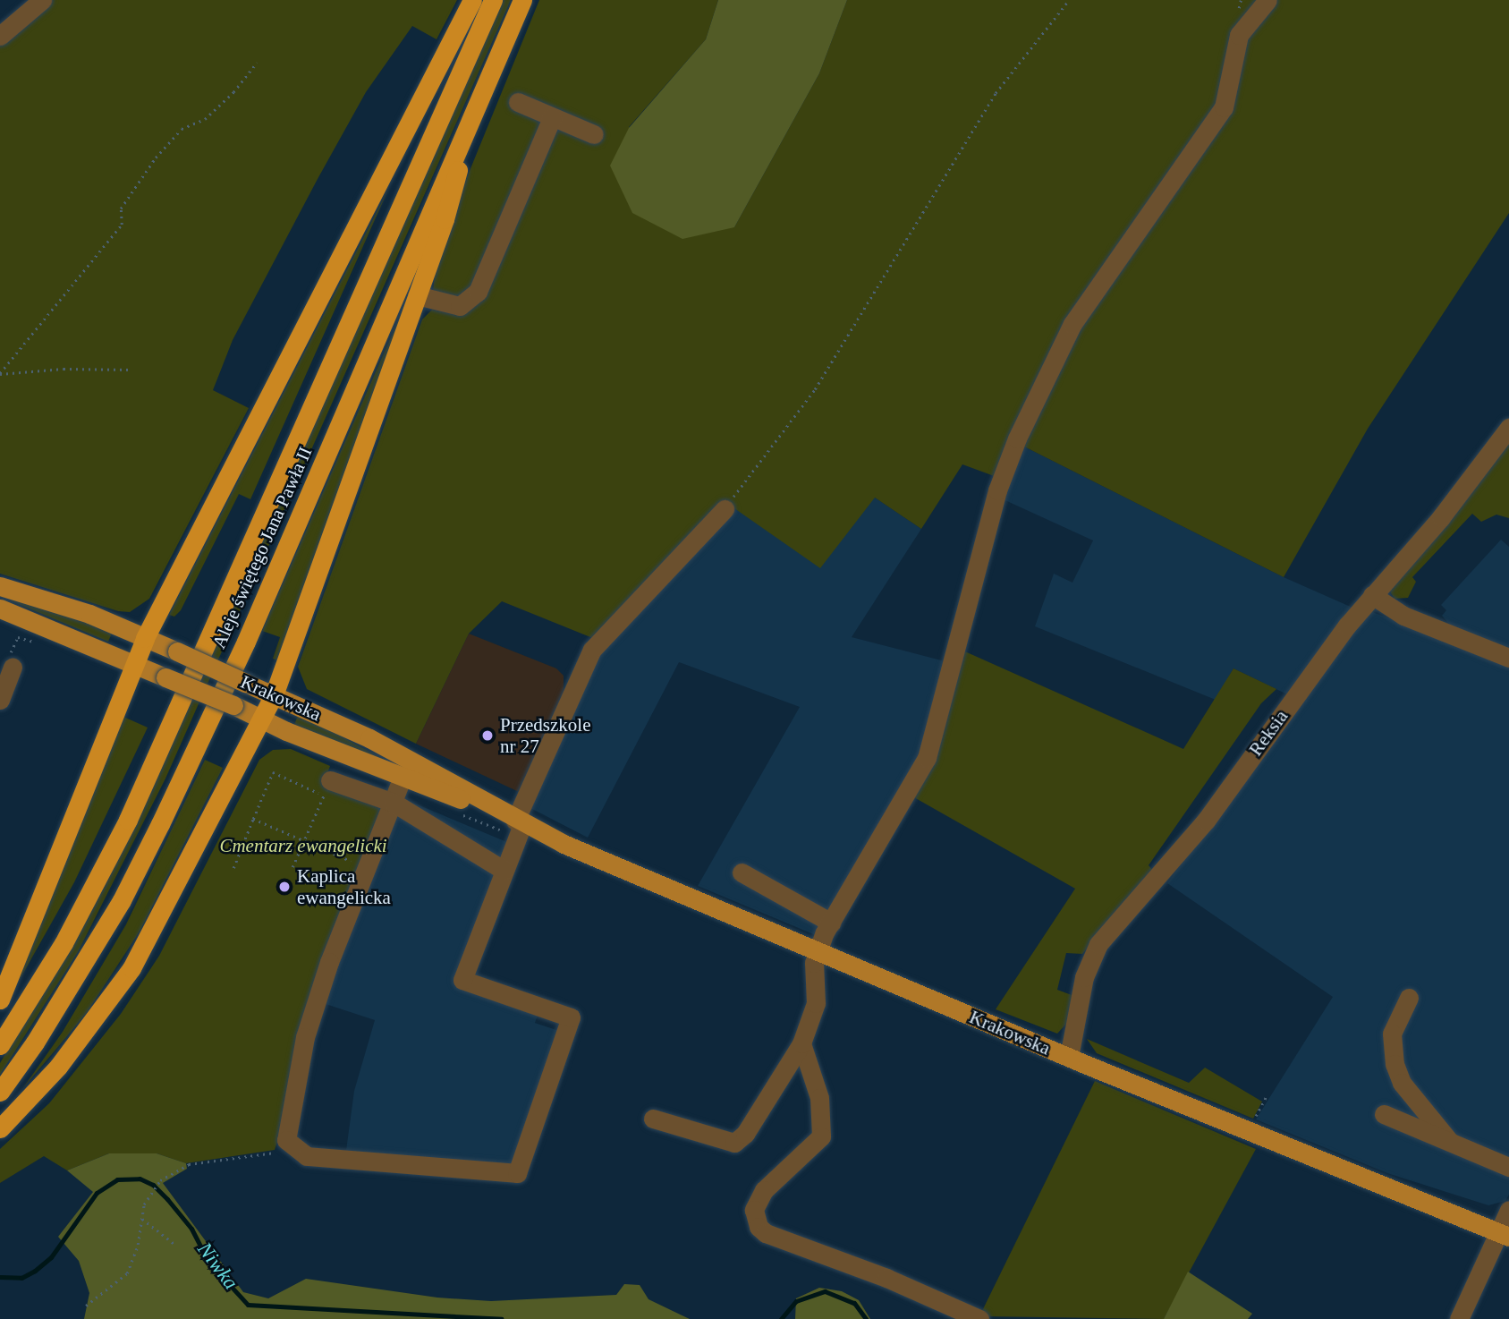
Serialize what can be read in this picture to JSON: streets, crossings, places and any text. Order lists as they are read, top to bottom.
{
  "streets": {
    "highway": ["Aleje świętego Jana Pawła II"],
    "main road": ["Krakowska"],
    "street": ["Reksia"]
  },
  "crossings": [
    ["Krakowska", "Reksia"]
  ],
  "water": ["Niwka"],
  "parks": ["Cmentarz ewangelicki"],
  "places": ["Przedszkole nr 27", "Kaplica ewangelicka"]
}
